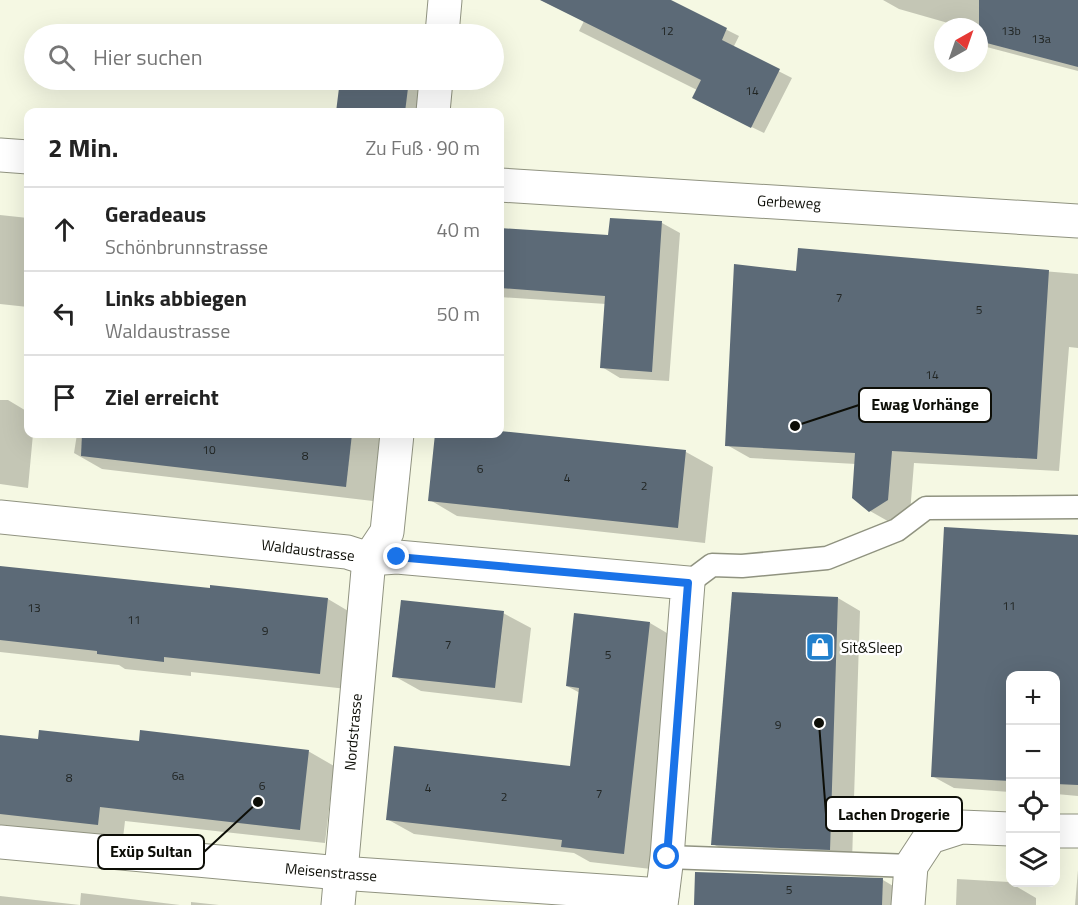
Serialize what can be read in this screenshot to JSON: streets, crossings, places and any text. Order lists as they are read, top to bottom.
{
  "streets": {
    "street": [
      "Gerbeweg",
      "Waldaustrasse",
      "Nordstrasse",
      "Meisenstrasse"
    ]
  },
  "crossings": [
    ["Waldaustrasse", "Nordstrasse"],
    ["Nordstrasse", "Meisenstrasse"]
  ],
  "places": {
    "other": ["Ewag Vorhänge", "Lachen Drogerie", "Exüp Sultan"],
    "shop": ["Sit&Sleep"]
  },
  "house_numbers": [
    "12",
    "13b",
    "13a",
    "14",
    "7",
    "5",
    "14",
    "10",
    "8",
    "6",
    "4",
    "2",
    "11",
    "13",
    "11",
    "9",
    "7",
    "5",
    "9",
    "6a",
    "8",
    "6",
    "4",
    "7",
    "2",
    "5"
  ],
  "north": "top right",
  "page": {
    "search": "Hier suchen",
    "heading": ["2 Min.", "Zu Fuß · 90 m"],
    "list": [
      ["Geradeaus", "Schönbrunnstrasse", "40 m"],
      ["Links abbiegen", "Waldaustrasse", "50 m"],
      "Ziel erreicht"
    ],
    "map_buttons": ["+", "−"]
  }
}
